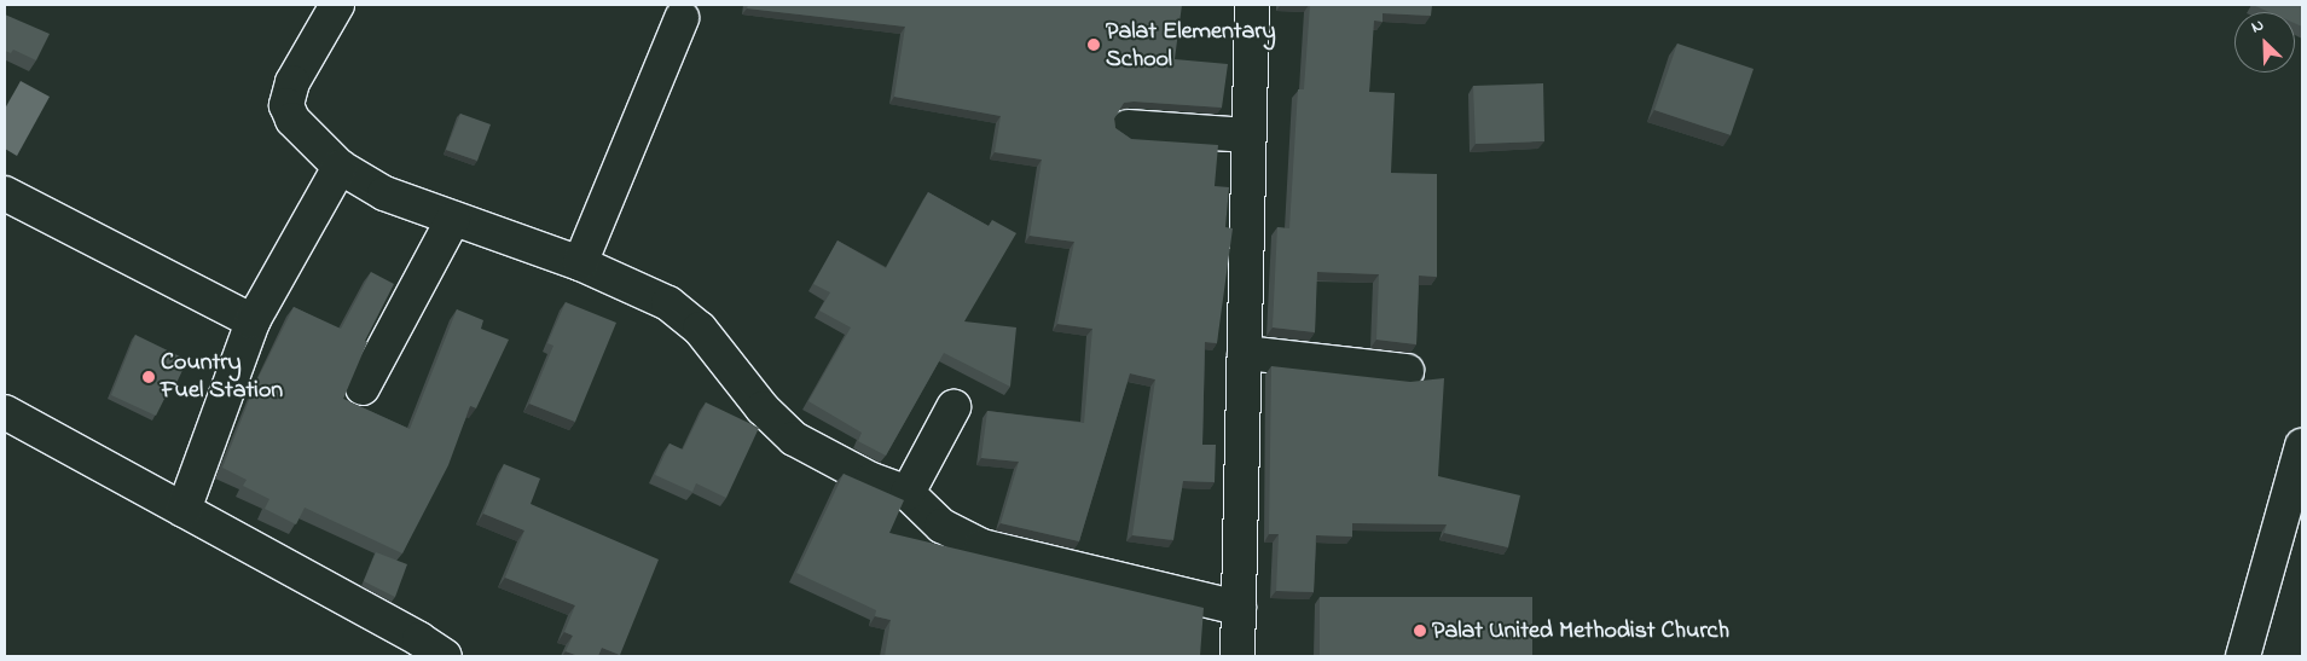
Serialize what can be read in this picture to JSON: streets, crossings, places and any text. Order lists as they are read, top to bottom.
{
  "places": ["Palat Elementary School", "Country Fuel Station", "Palat United Methodist Church"],
  "north": "top left"
}
